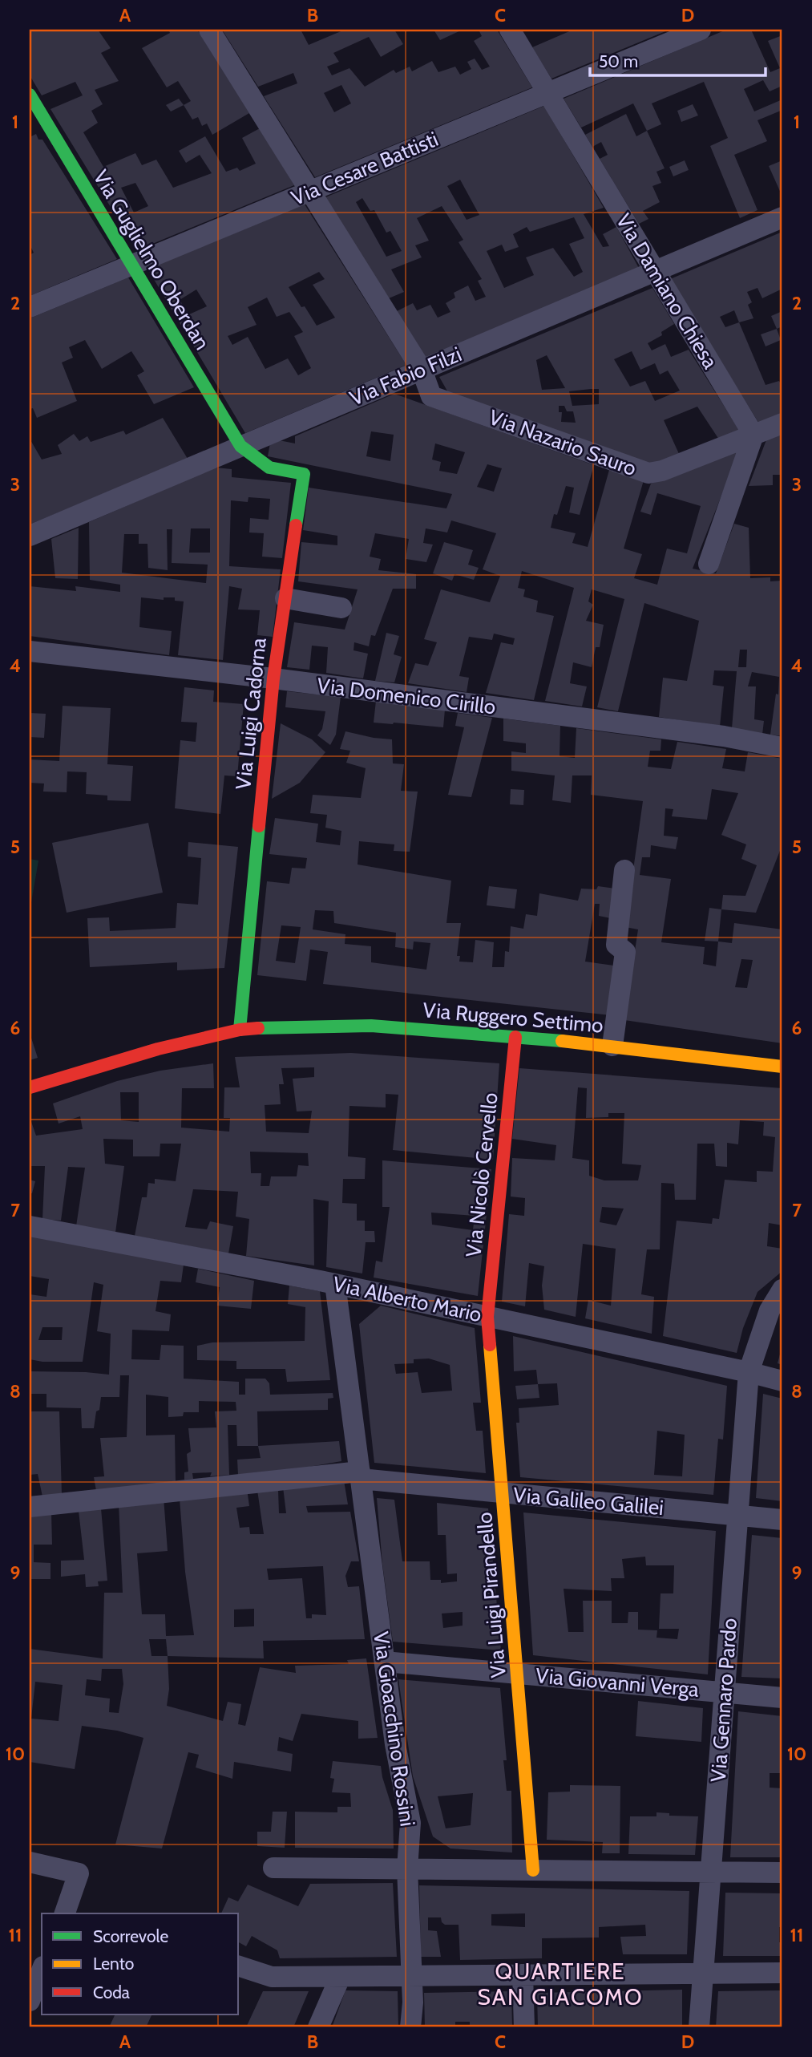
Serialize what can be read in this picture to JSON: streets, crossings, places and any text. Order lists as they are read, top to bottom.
{
  "streets": {
    "street": [
      "Via Cesare Battisti",
      "Via Guglielmo Oberdan",
      "Via Damiano Chiesa",
      "Via Fabio Filzi",
      "Via Nazario Sauro",
      "Via Domenico Cirillo",
      "Via Luigi Cadorna",
      "Via Ruggero Settimo",
      "Via Nicolò Cervello",
      "Via Alberto Mario",
      "Via Galileo Galilei",
      "Via Luigi Pirandello",
      "Via Giovanni Verga",
      "Via Gennaro Pardo",
      "Via Gioacchino Rossini"
    ]
  },
  "crossings": [
    ["Via Cesare Battisti", "Via Guglielmo Oberdan"],
    ["Via Cesare Battisti", "Via Damiano Chiesa"],
    ["Via Guglielmo Oberdan", "Via Fabio Filzi"],
    ["Via Guglielmo Oberdan", "Via Luigi Cadorna"],
    ["Via Damiano Chiesa", "Via Fabio Filzi"],
    ["Via Damiano Chiesa", "Via Nazario Sauro"],
    ["Via Fabio Filzi", "Via Nazario Sauro"],
    ["Via Fabio Filzi", "Via Luigi Cadorna"],
    ["Via Domenico Cirillo", "Via Luigi Cadorna"],
    ["Via Luigi Cadorna", "Via Ruggero Settimo"],
    ["Via Ruggero Settimo", "Via Nicolò Cervello"],
    ["Via Nicolò Cervello", "Via Alberto Mario"],
    ["Via Nicolò Cervello", "Via Luigi Pirandello"],
    ["Via Alberto Mario", "Via Luigi Pirandello"],
    ["Via Alberto Mario", "Via Gennaro Pardo"],
    ["Via Alberto Mario", "Via Gioacchino Rossini"],
    ["Via Galileo Galilei", "Via Luigi Pirandello"],
    ["Via Galileo Galilei", "Via Gennaro Pardo"],
    ["Via Galileo Galilei", "Via Gioacchino Rossini"],
    ["Via Luigi Pirandello", "Via Giovanni Verga"],
    ["Via Giovanni Verga", "Via Gennaro Pardo"],
    ["Via Giovanni Verga", "Via Gioacchino Rossini"]
  ],
  "districts": ["QUARTIERE SAN GIACOMO"],
  "legend": ["Scorrevole", "Lento", "Coda"],
  "scale_bar": "50 m",
  "grid": {
    "columns": [
      "A",
      "B",
      "C",
      "D"
    ],
    "rows": [
      "1",
      "2",
      "3",
      "4",
      "5",
      "6",
      "7",
      "8",
      "9",
      "10",
      "11"
    ]
  }
}
